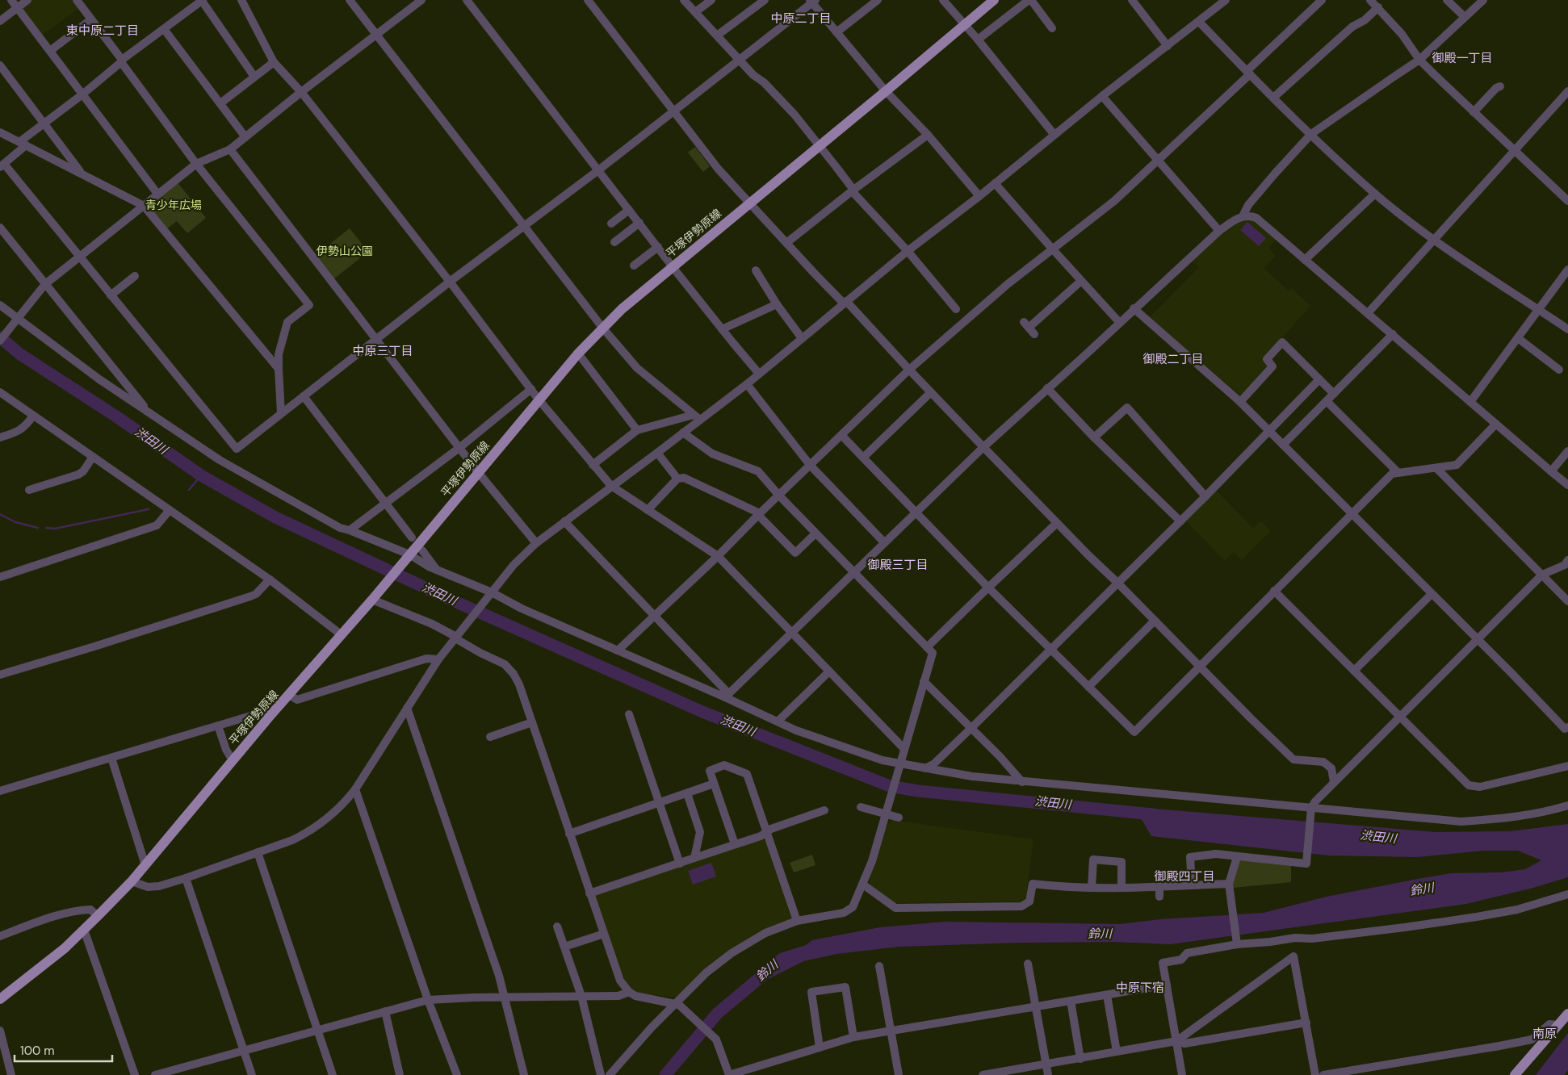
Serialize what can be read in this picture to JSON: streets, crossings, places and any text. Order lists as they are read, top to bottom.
{
  "streets": {
    "main road": ["平塚伊勢原線"]
  },
  "districts": [
    "中原二丁目",
    "東中原二丁目",
    "御殿一丁目",
    "中原三丁目",
    "御殿二丁目",
    "御殿三丁目",
    "御殿四丁目",
    "中原下宿",
    "南原"
  ],
  "water": ["渋田川", "鈴川"],
  "parks": ["青少年広場", "伊勢山公園"],
  "scale_bar": "100 m"
}
